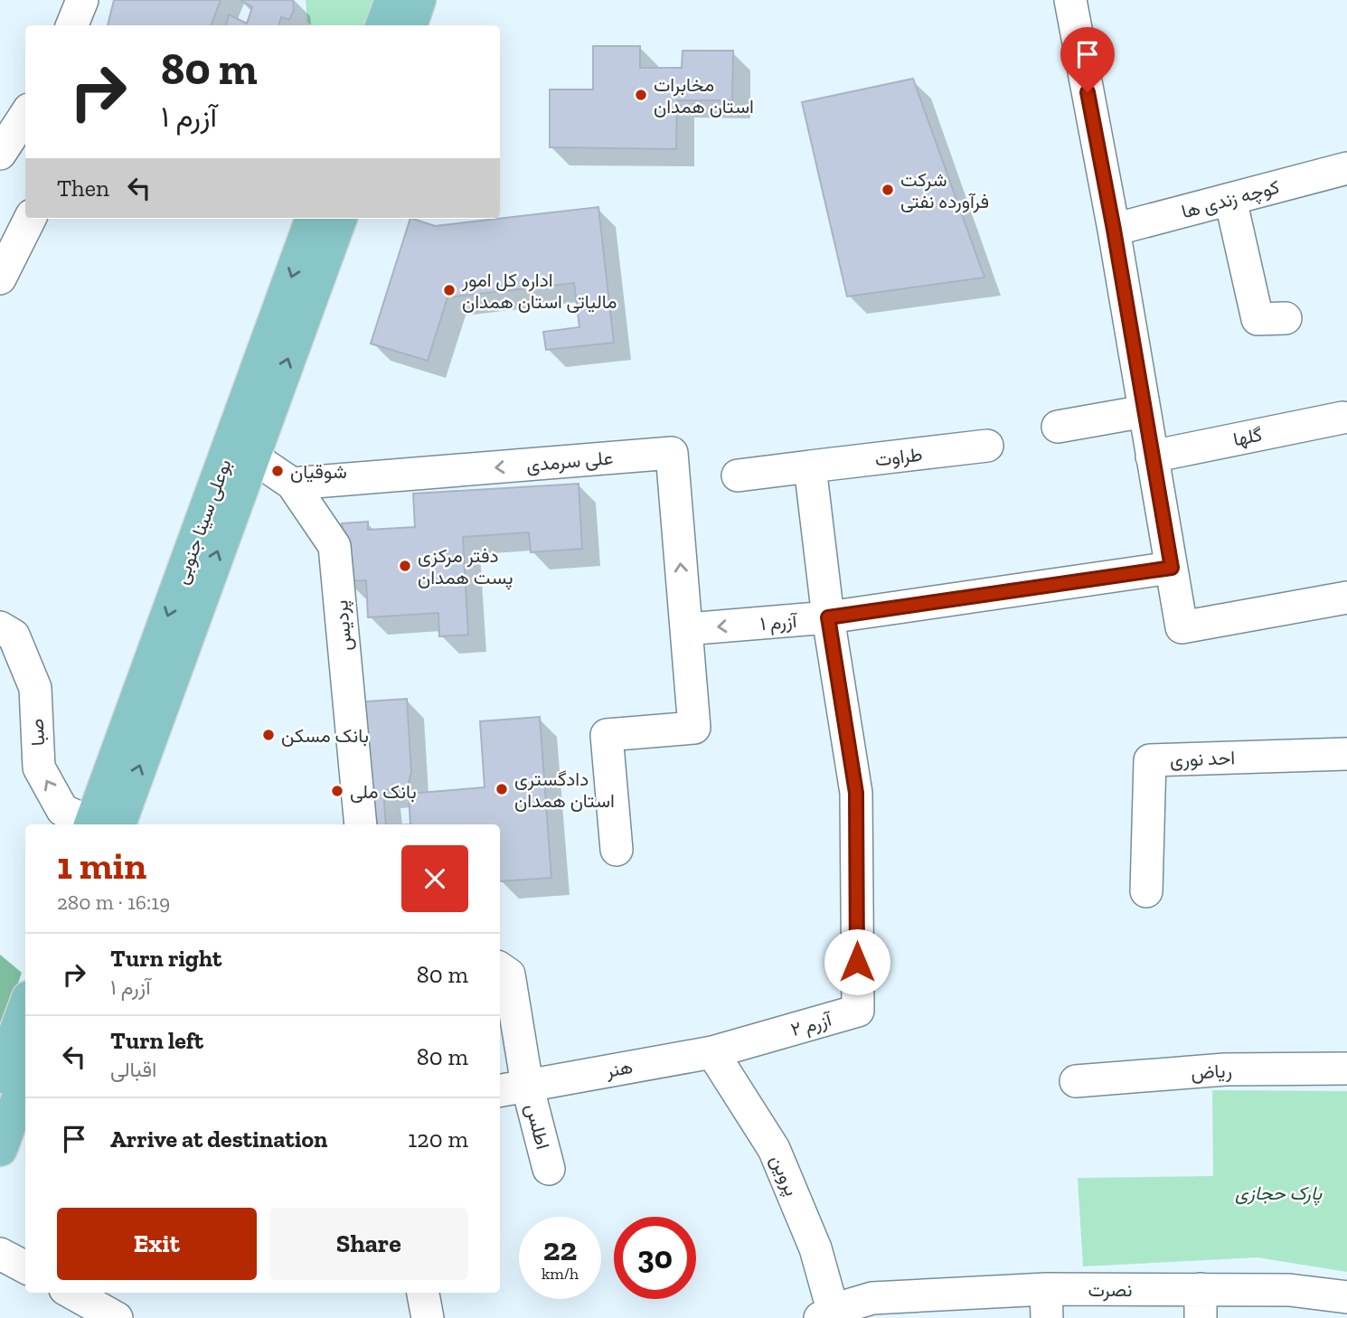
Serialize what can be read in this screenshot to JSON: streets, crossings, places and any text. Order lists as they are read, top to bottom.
{
  "streets": {
    "main road": ["بوعلی سینا جنوبی"],
    "street": [
      "کوچه زندی ها",
      "گلها",
      "طراوت",
      "علی سرمدی",
      "آزرم ۱",
      "پردیس",
      "صبا",
      "احد نوری",
      "آزرم ۲",
      "هنر",
      "ریاض",
      "اطلس",
      "پروین",
      "نصرت"
    ]
  },
  "crossings": [
    ["علی سرمدی", "آزرم ۱"],
    ["علی سرمدی", "پردیس"],
    ["بوعلی سینا جنوبی", "پردیس"],
    ["آزرم ۱", "آزرم ۲"],
    ["آزرم ۲", "هنر"],
    ["آزرم ۲", "پروین"],
    ["هنر", "اطلس"],
    ["هنر", "پروین"],
    ["پروین", "نصرت"]
  ],
  "one_way": ["صبا"],
  "parks": ["پارک حجازی"],
  "places": [
    "مخابرات استان همدان",
    "شرکت فرآورده نفتی",
    "اداره کل امور مالیاتی استان همدان",
    "شوقیان",
    "دفتر مرکزی پست همدان",
    "بانک مسکن",
    "دادگستری استان همدان",
    "بانک ملی"
  ],
  "page": {
    "turn": ["80 m", "آزرم ۱"],
    "then": "Then",
    "heading": ["1 min", "280 m · 16:19"],
    "list": [
      {
        "name": "Turn right",
        "note": "آزرم ۱",
        "value": "80 m"
      },
      {
        "name": "Turn left",
        "note": "اقبالی",
        "value": "80 m"
      },
      {
        "name": "Arrive at destination",
        "value": "120 m"
      }
    ],
    "buttons": ["Exit", "Share"],
    "speed": "22 km/h",
    "limit": "30"
  }
}
